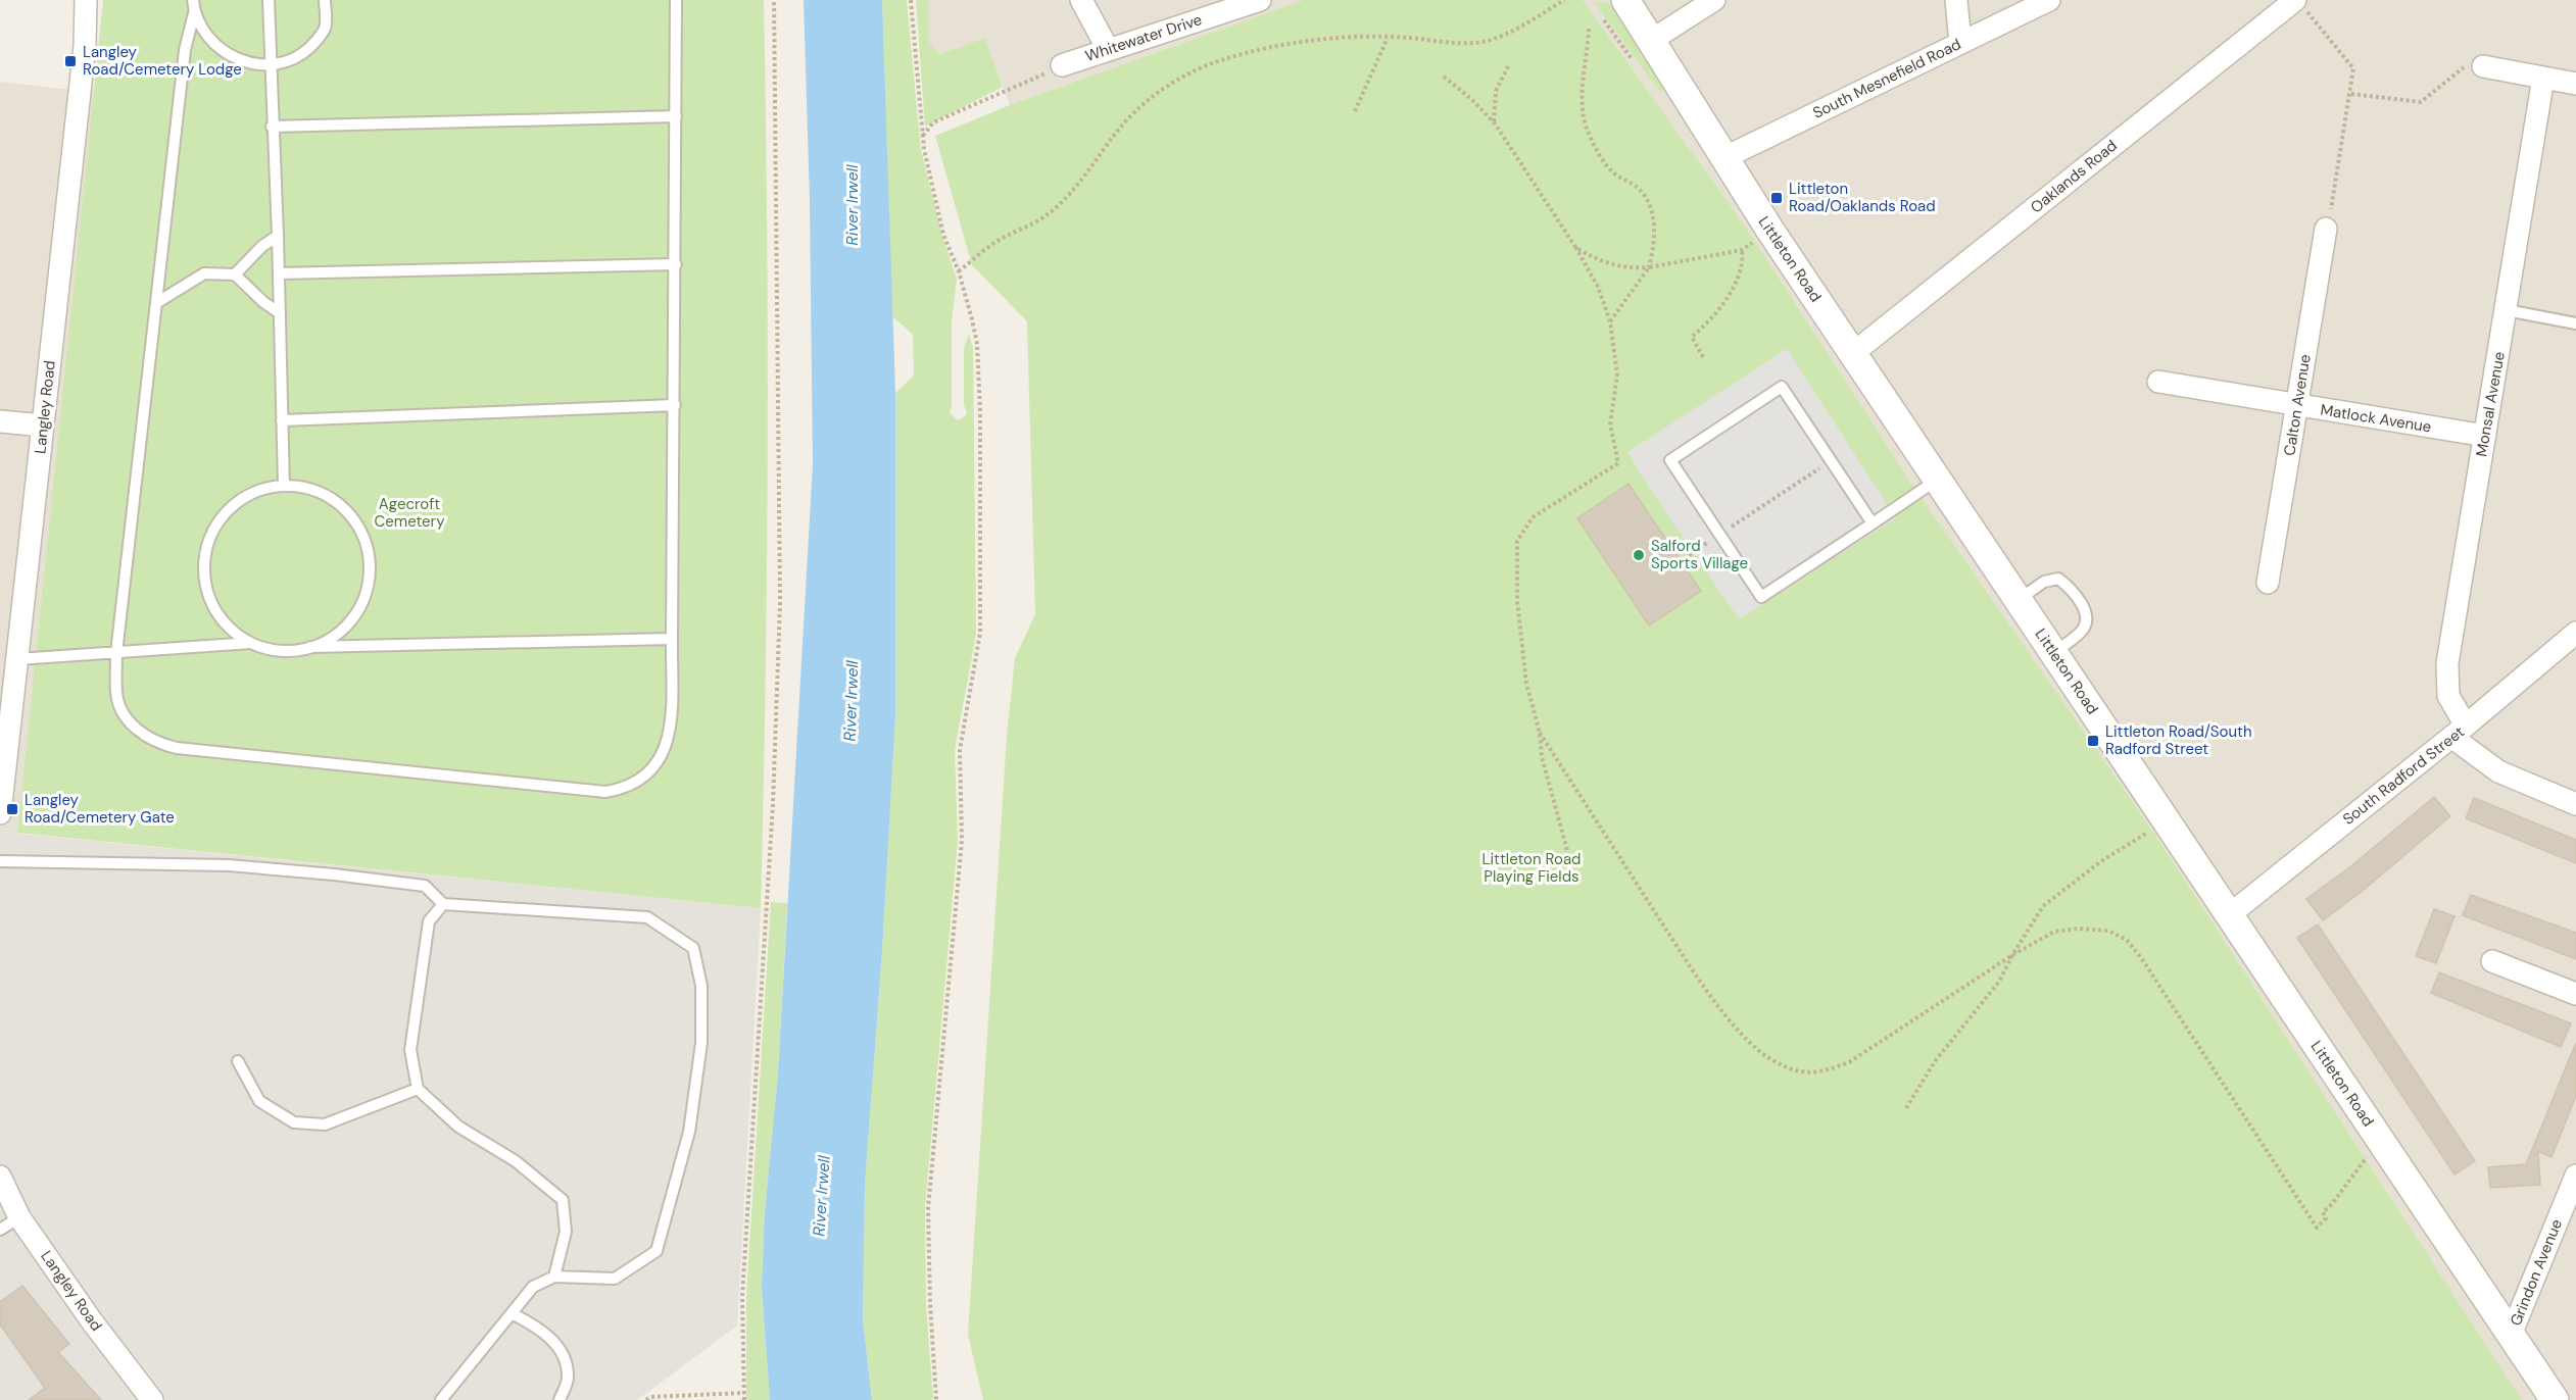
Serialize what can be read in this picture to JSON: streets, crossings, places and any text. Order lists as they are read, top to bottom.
{
  "streets": {
    "street": [
      "Whitewater Drive",
      "South Mesnefield Road",
      "Oaklands Road",
      "Littleton Road",
      "Monsal Avenue",
      "Calton Avenue",
      "Langley Road",
      "Matlock Avenue",
      "South Radford Street",
      "Grindon Avenue"
    ]
  },
  "crossings": [
    ["South Mesnefield Road", "Littleton Road"],
    ["Oaklands Road", "Littleton Road"],
    ["Littleton Road", "South Radford Street"],
    ["Littleton Road", "Grindon Avenue"],
    ["Monsal Avenue", "Matlock Avenue"],
    ["Monsal Avenue", "South Radford Street"],
    ["Calton Avenue", "Matlock Avenue"]
  ],
  "water": ["River Irwell"],
  "parks": ["Agecroft Cemetery", "Littleton Road Playing Fields"],
  "places": {
    "transit": [
      "Langley Road/Cemetery Lodge",
      "Littleton Road/Oaklands Road",
      "Littleton Road/South Radford Street",
      "Langley Road/Cemetery Gate"
    ],
    "other": ["Salford Sports Village"]
  }
}
